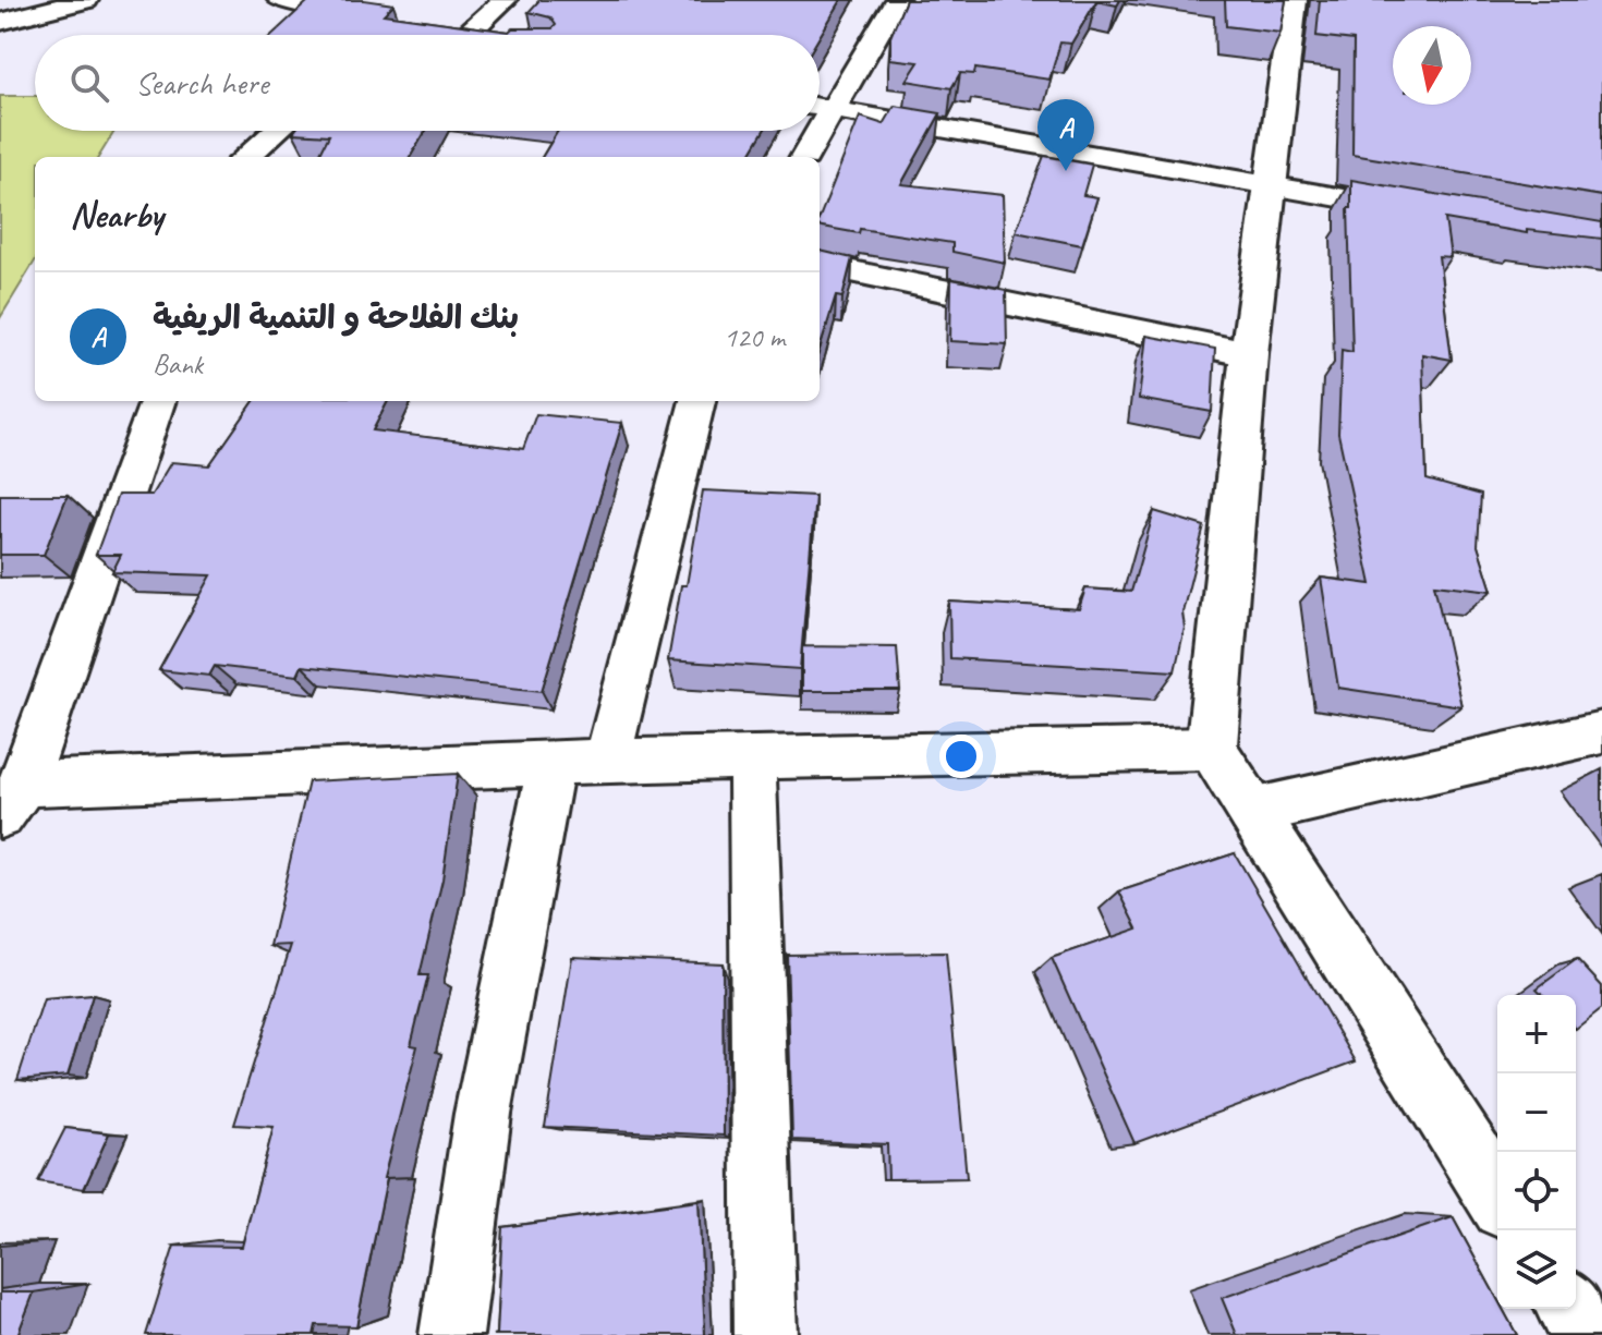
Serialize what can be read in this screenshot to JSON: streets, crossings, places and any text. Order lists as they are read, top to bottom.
{
  "north": "bottom",
  "page": {
    "search": "Search here",
    "pins": "A",
    "heading": "Nearby",
    "list": [
      {
        "mark": "A",
        "name": "بنك الفلاحة و التنمية الريفية",
        "note": "Bank",
        "value": "120 m"
      }
    ],
    "map_buttons": ["+", "−"]
  }
}
